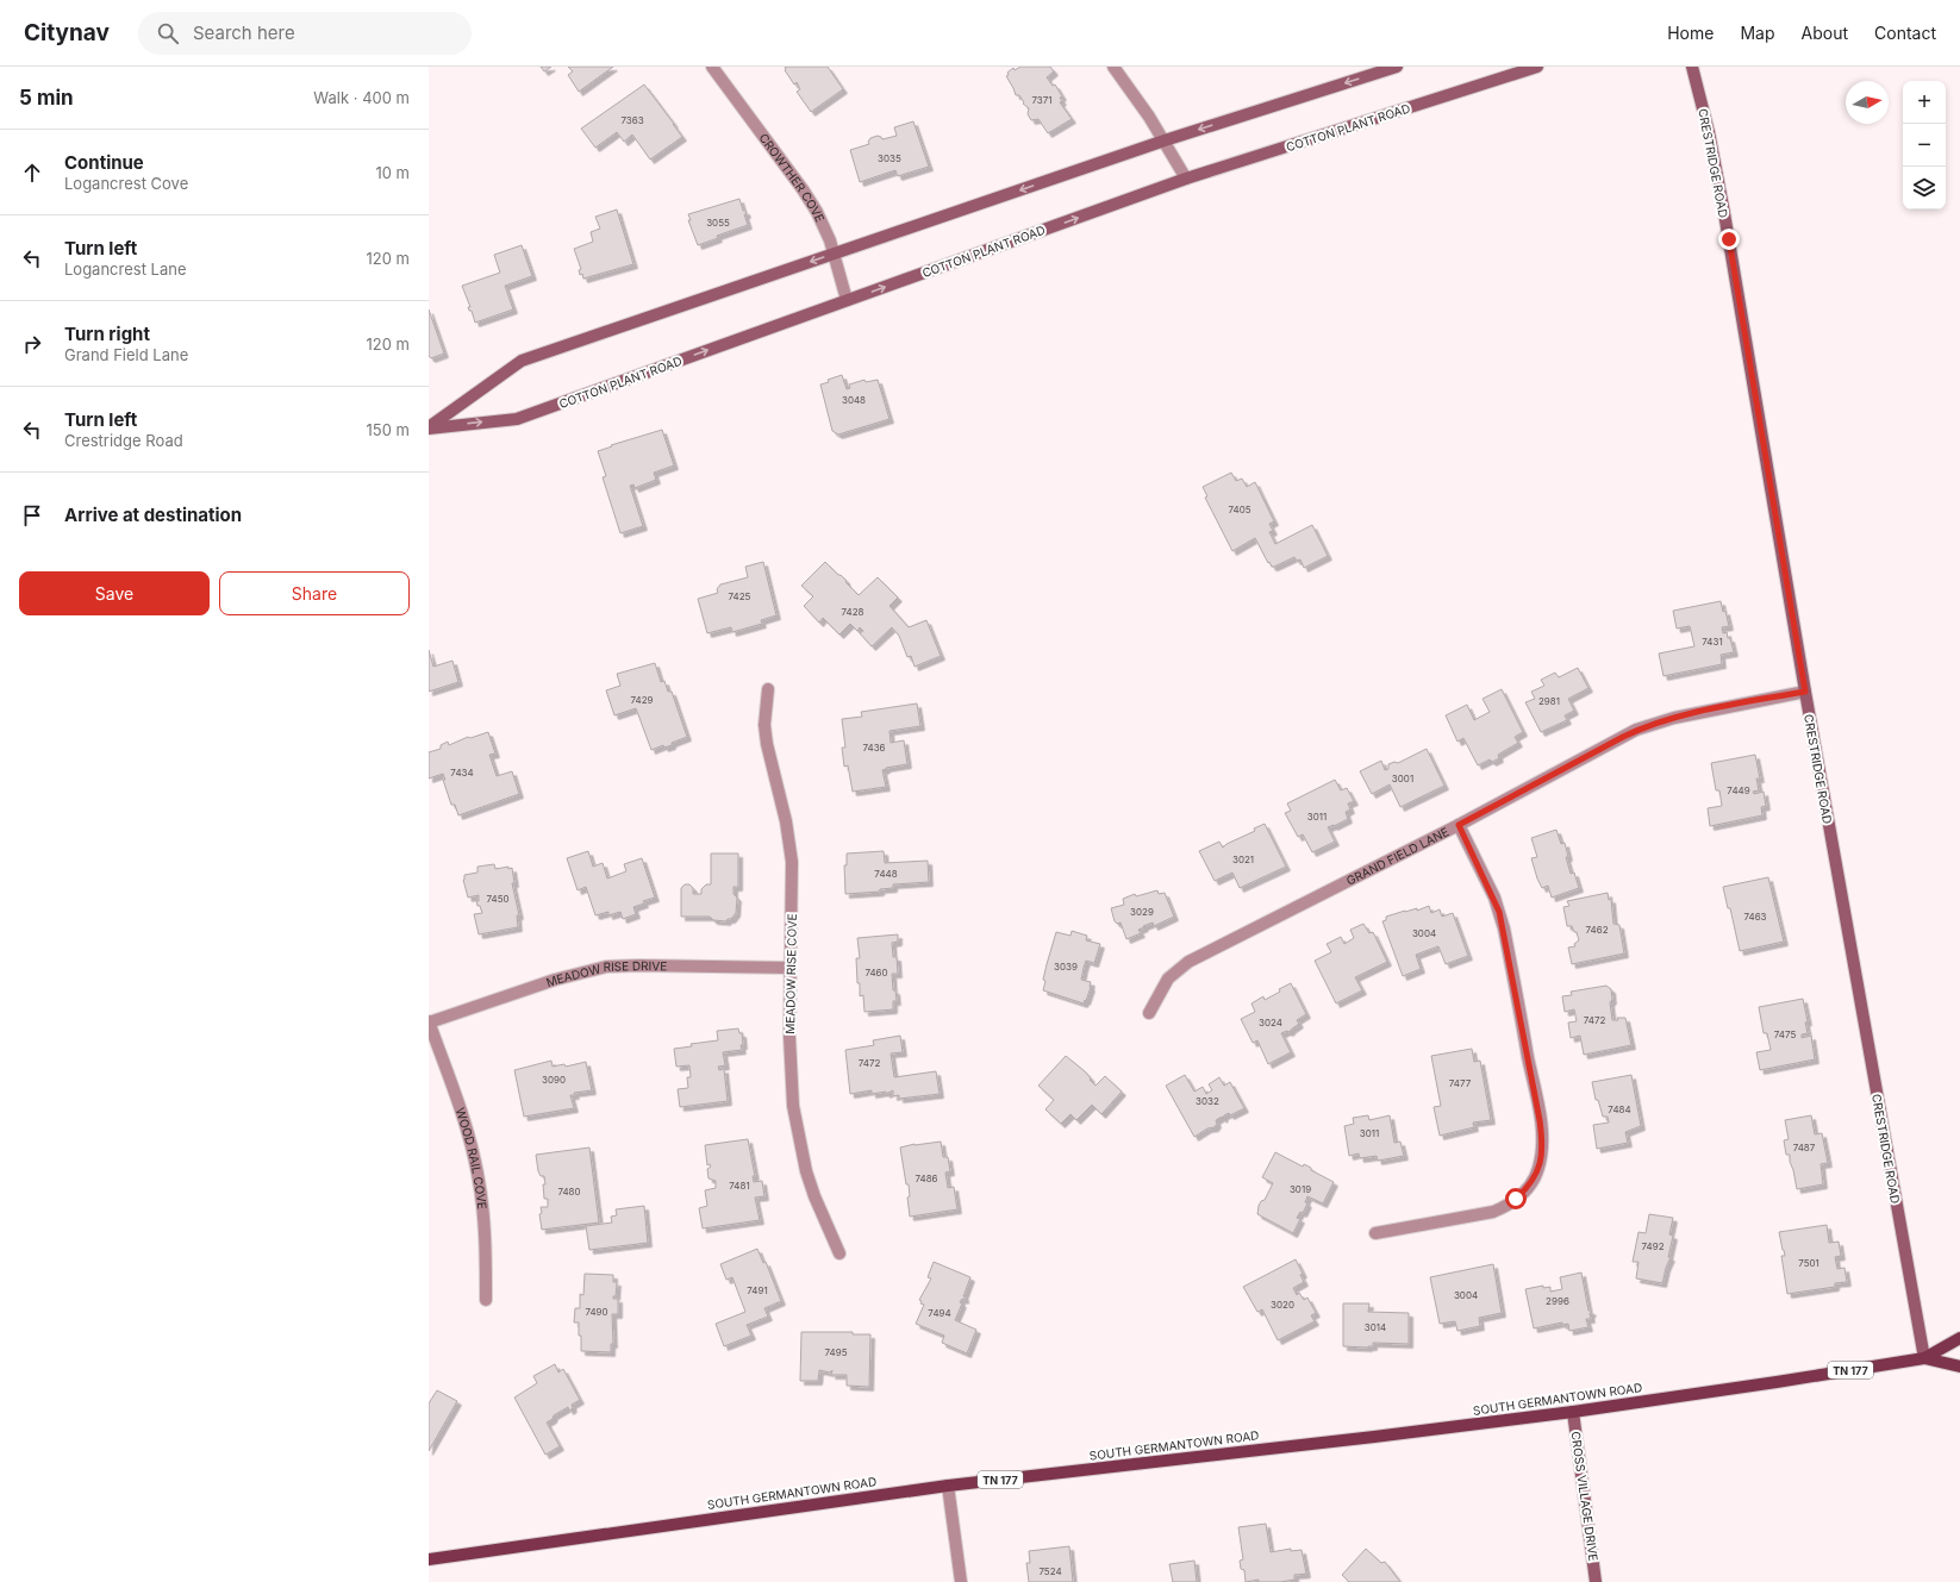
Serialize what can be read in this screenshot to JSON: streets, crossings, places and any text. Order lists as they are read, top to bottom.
{
  "streets": {
    "main road": ["TN 177", "SOUTH GERMANTOWN ROAD"],
    "street": [
      "COTTON PLANT ROAD",
      "CRESTRIDGE ROAD",
      "CROWTHER COVE",
      "GRAND FIELD LANE",
      "MEADOW RISE COVE",
      "MEADOW RISE DRIVE",
      "WOOD RAIL COVE",
      "CROSS VILLAGE DRIVE"
    ]
  },
  "crossings": [
    ["COTTON PLANT ROAD", "CROWTHER COVE"],
    ["CRESTRIDGE ROAD", "GRAND FIELD LANE"],
    ["CRESTRIDGE ROAD", "SOUTH GERMANTOWN ROAD"],
    ["MEADOW RISE COVE", "MEADOW RISE DRIVE"],
    ["MEADOW RISE DRIVE", "WOOD RAIL COVE"],
    ["SOUTH GERMANTOWN ROAD", "CROSS VILLAGE DRIVE"]
  ],
  "house_numbers": [
    "7371",
    "7363",
    "3035",
    "3055",
    "3048",
    "7405",
    "7425",
    "7428",
    "7431",
    "7429",
    "2981",
    "7436",
    "7434",
    "3001",
    "7449",
    "3011",
    "3021",
    "7448",
    "7450",
    "3029",
    "7463",
    "7462",
    "3004",
    "3039",
    "7460",
    "7472",
    "3024",
    "7475",
    "7472",
    "3090",
    "7477",
    "3032",
    "7484",
    "3011",
    "7487",
    "7486",
    "7481",
    "3019",
    "7480",
    "7492",
    "7501",
    "7491",
    "3004",
    "2996",
    "3020",
    "7490",
    "7494",
    "3014",
    "7495",
    "7524"
  ],
  "north": "right",
  "page": {
    "header": "Citynav",
    "search": "Search here",
    "nav": [
      "Home",
      "Map",
      "About",
      "Contact"
    ],
    "heading": ["5 min", "Walk · 400 m"],
    "map_buttons": ["+", "−"],
    "list": [
      ["Continue", "Logancrest Cove", "10 m"],
      ["Turn left", "Logancrest Lane", "120 m"],
      ["Turn right", "Grand Field Lane", "120 m"],
      ["Turn left", "Crestridge Road", "150 m"],
      "Arrive at destination"
    ],
    "buttons": ["Save", "Share"]
  }
}
